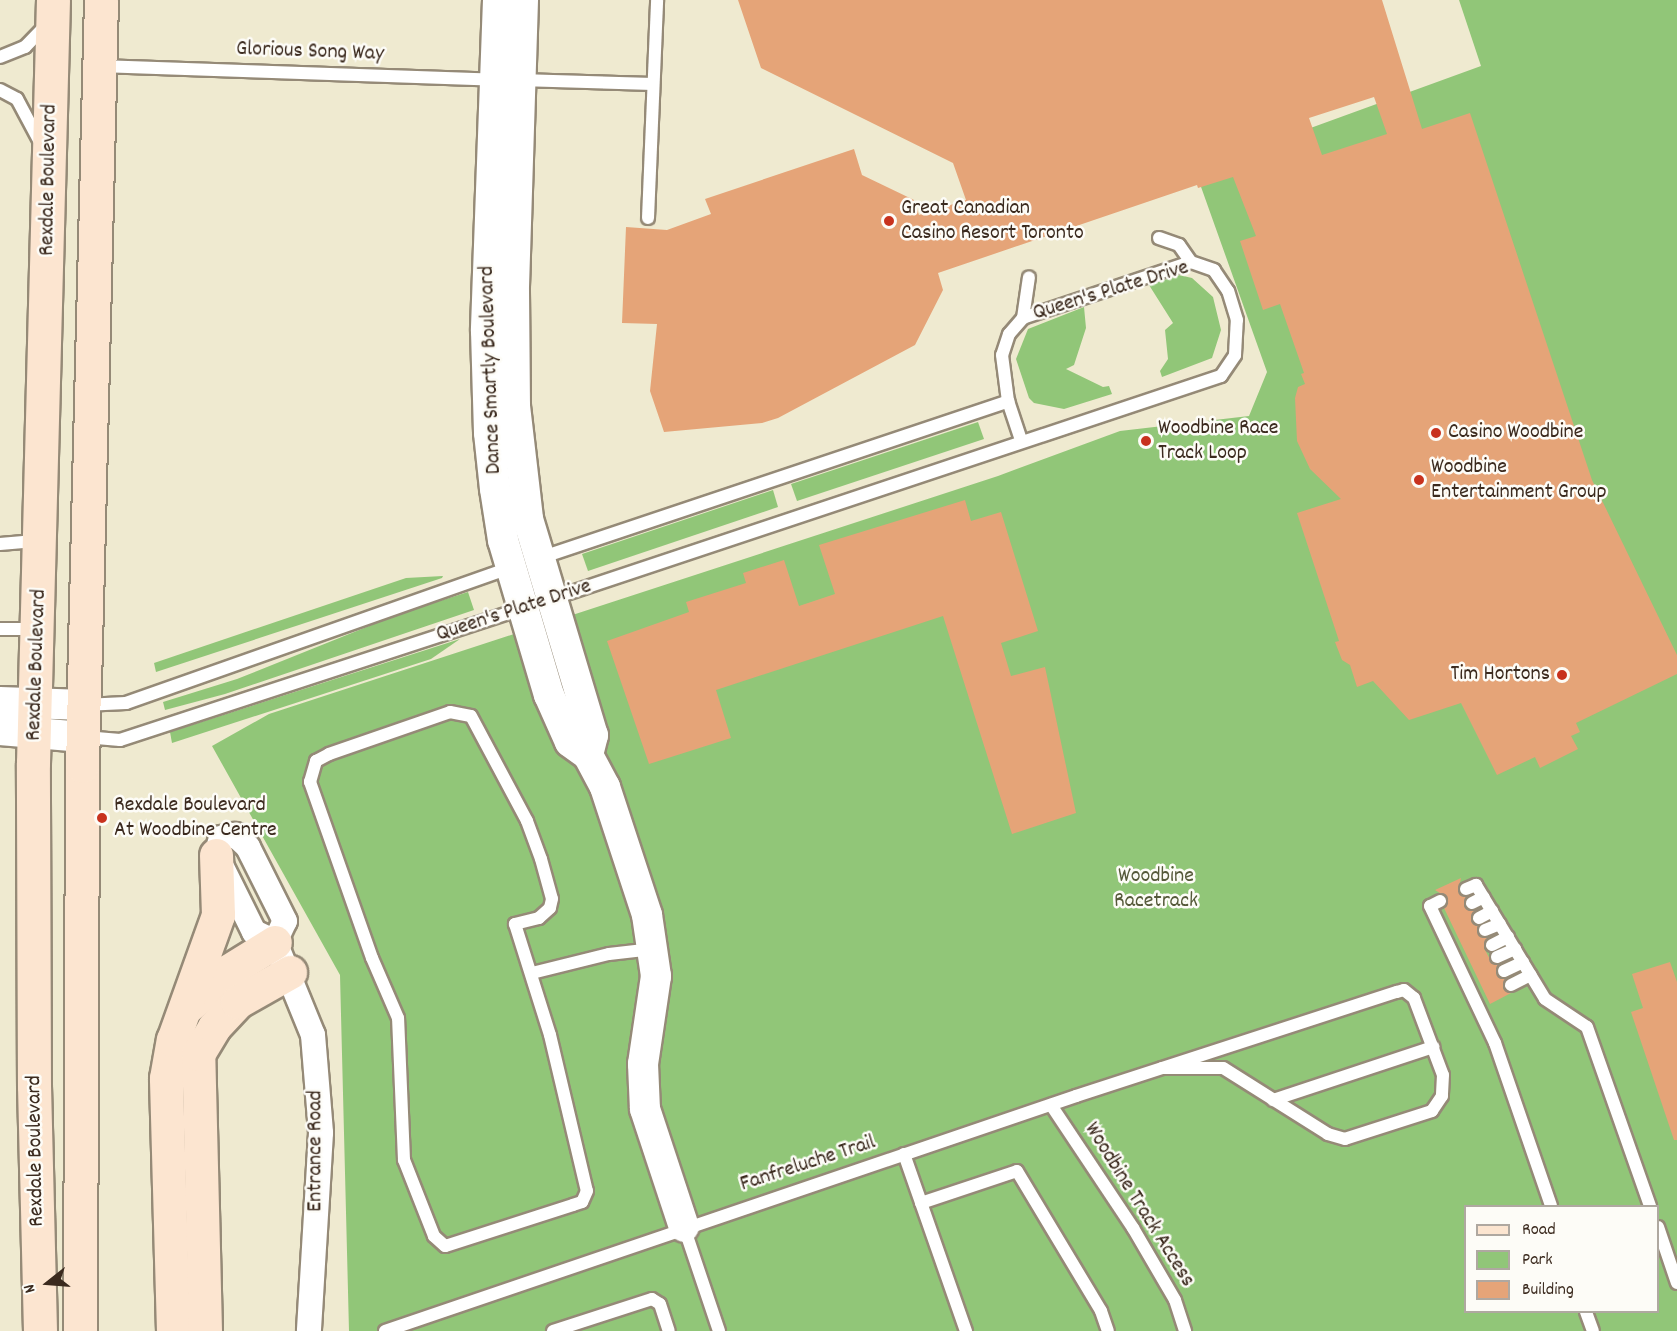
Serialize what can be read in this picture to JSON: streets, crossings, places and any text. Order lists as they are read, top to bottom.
{
  "streets": {
    "main road": ["Rexdale Boulevard"],
    "street": ["Queen's Plate Drive", "Dance Smartly Boulevard", "Entrance Road"],
    "lane": ["Glorious Song Way", "Fanfreluche Trail", "Woodbine Track Access"]
  },
  "crossings": [
    ["Glorious Song Way", "Rexdale Boulevard"],
    ["Glorious Song Way", "Dance Smartly Boulevard"],
    ["Rexdale Boulevard", "Queen's Plate Drive"],
    ["Queen's Plate Drive", "Dance Smartly Boulevard"],
    ["Dance Smartly Boulevard", "Fanfreluche Trail"]
  ],
  "parks": ["Woodbine Racetrack"],
  "places": [
    "Great Canadian Casino Resort Toronto",
    "Casino Woodbine",
    "Woodbine Race Track Loop",
    "Woodbine Entertainment Group",
    "Tim Hortons",
    "Rexdale Boulevard At Woodbine Centre"
  ],
  "legend": ["Road", "Park", "Building"],
  "north": "left"
}
